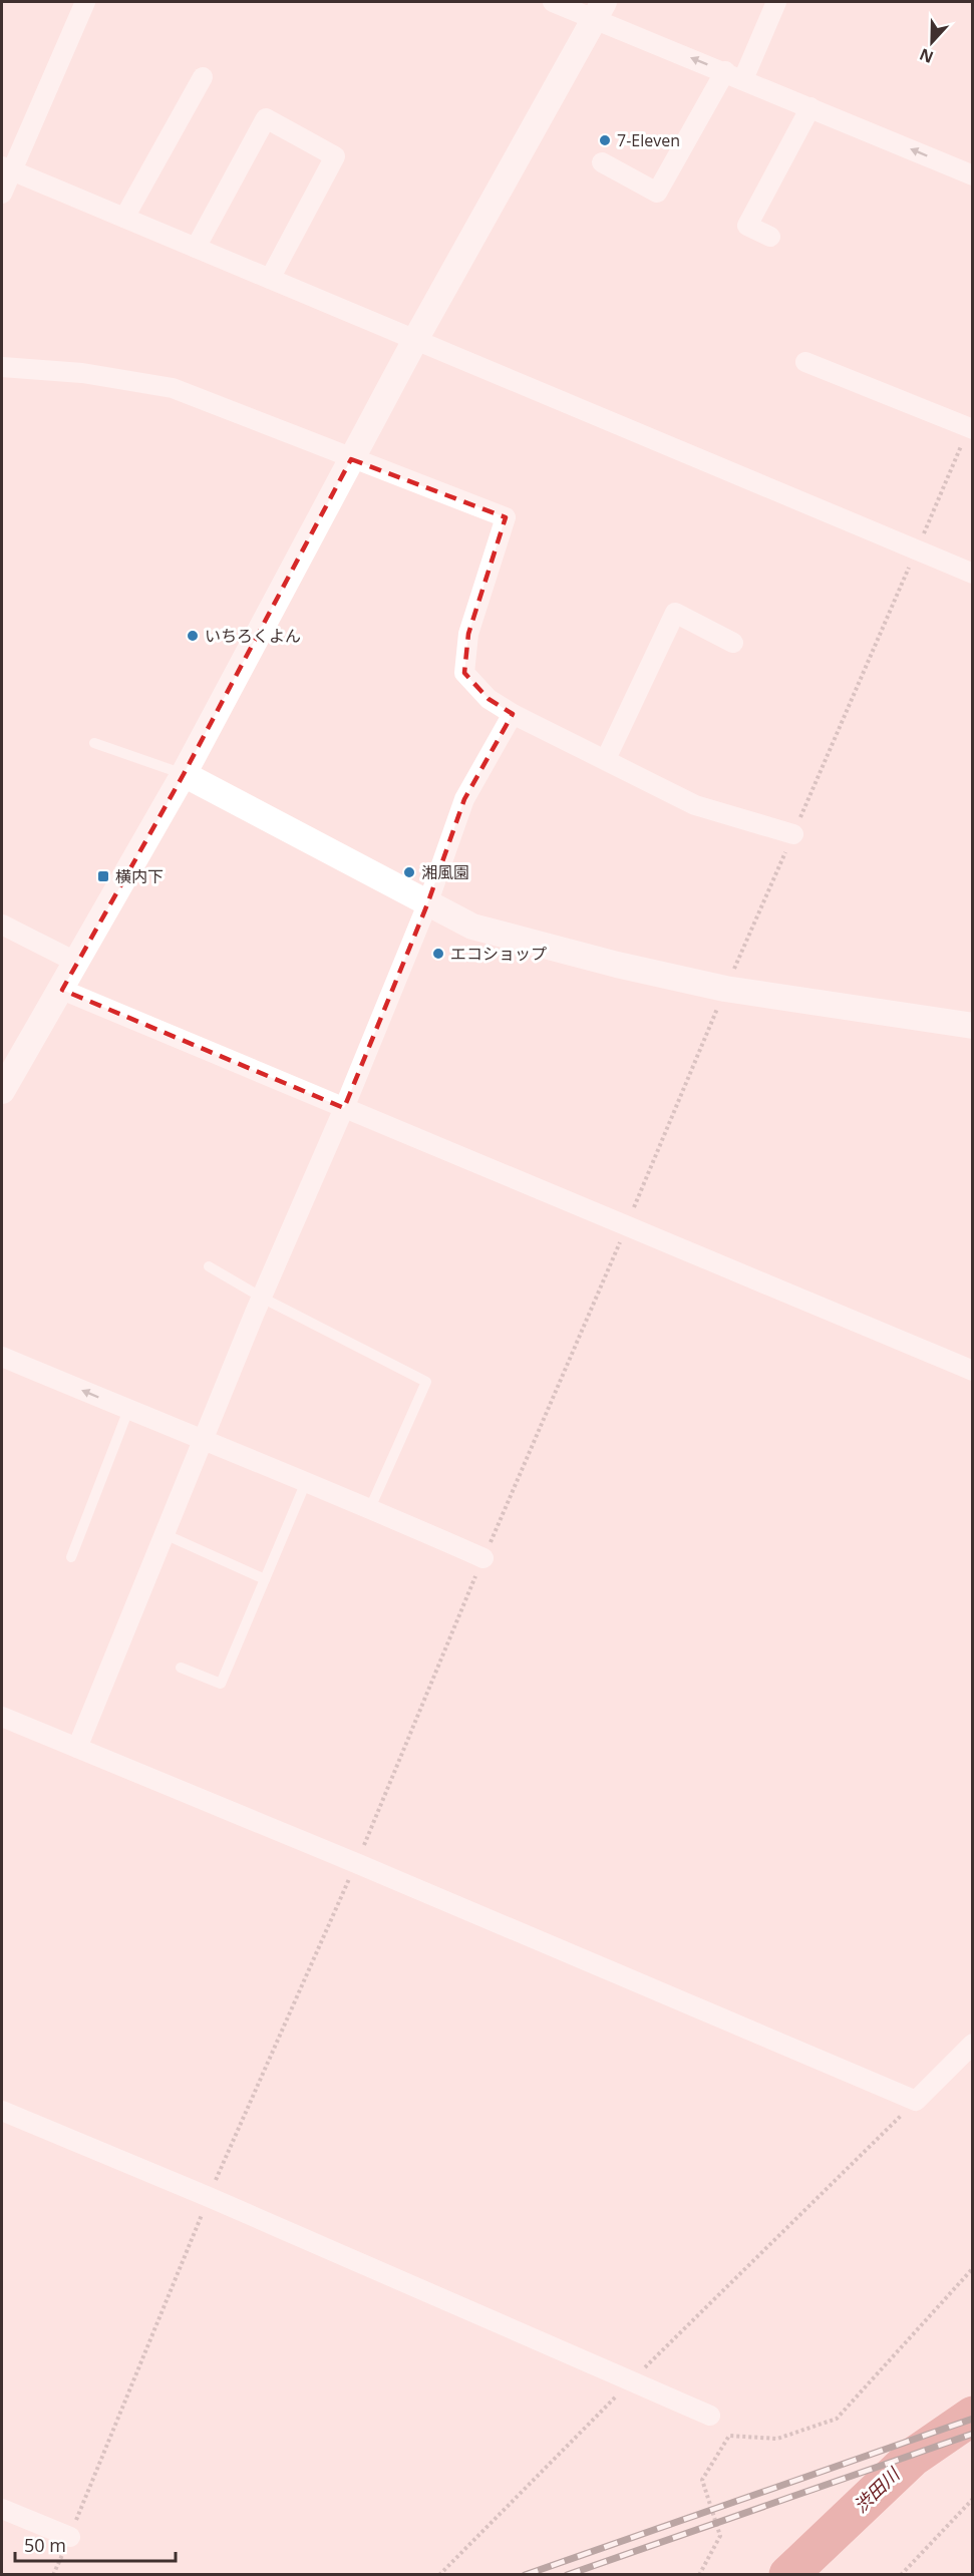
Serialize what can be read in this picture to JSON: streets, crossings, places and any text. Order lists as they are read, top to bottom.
{
  "water": ["渋田川"],
  "places": {
    "other": [
      "7-Eleven",
      "いちろくよん",
      "湘風園",
      "エコショップ"
    ],
    "transit": ["横内下"]
  },
  "scale_bar": "50 m",
  "north": "bottom"
}
